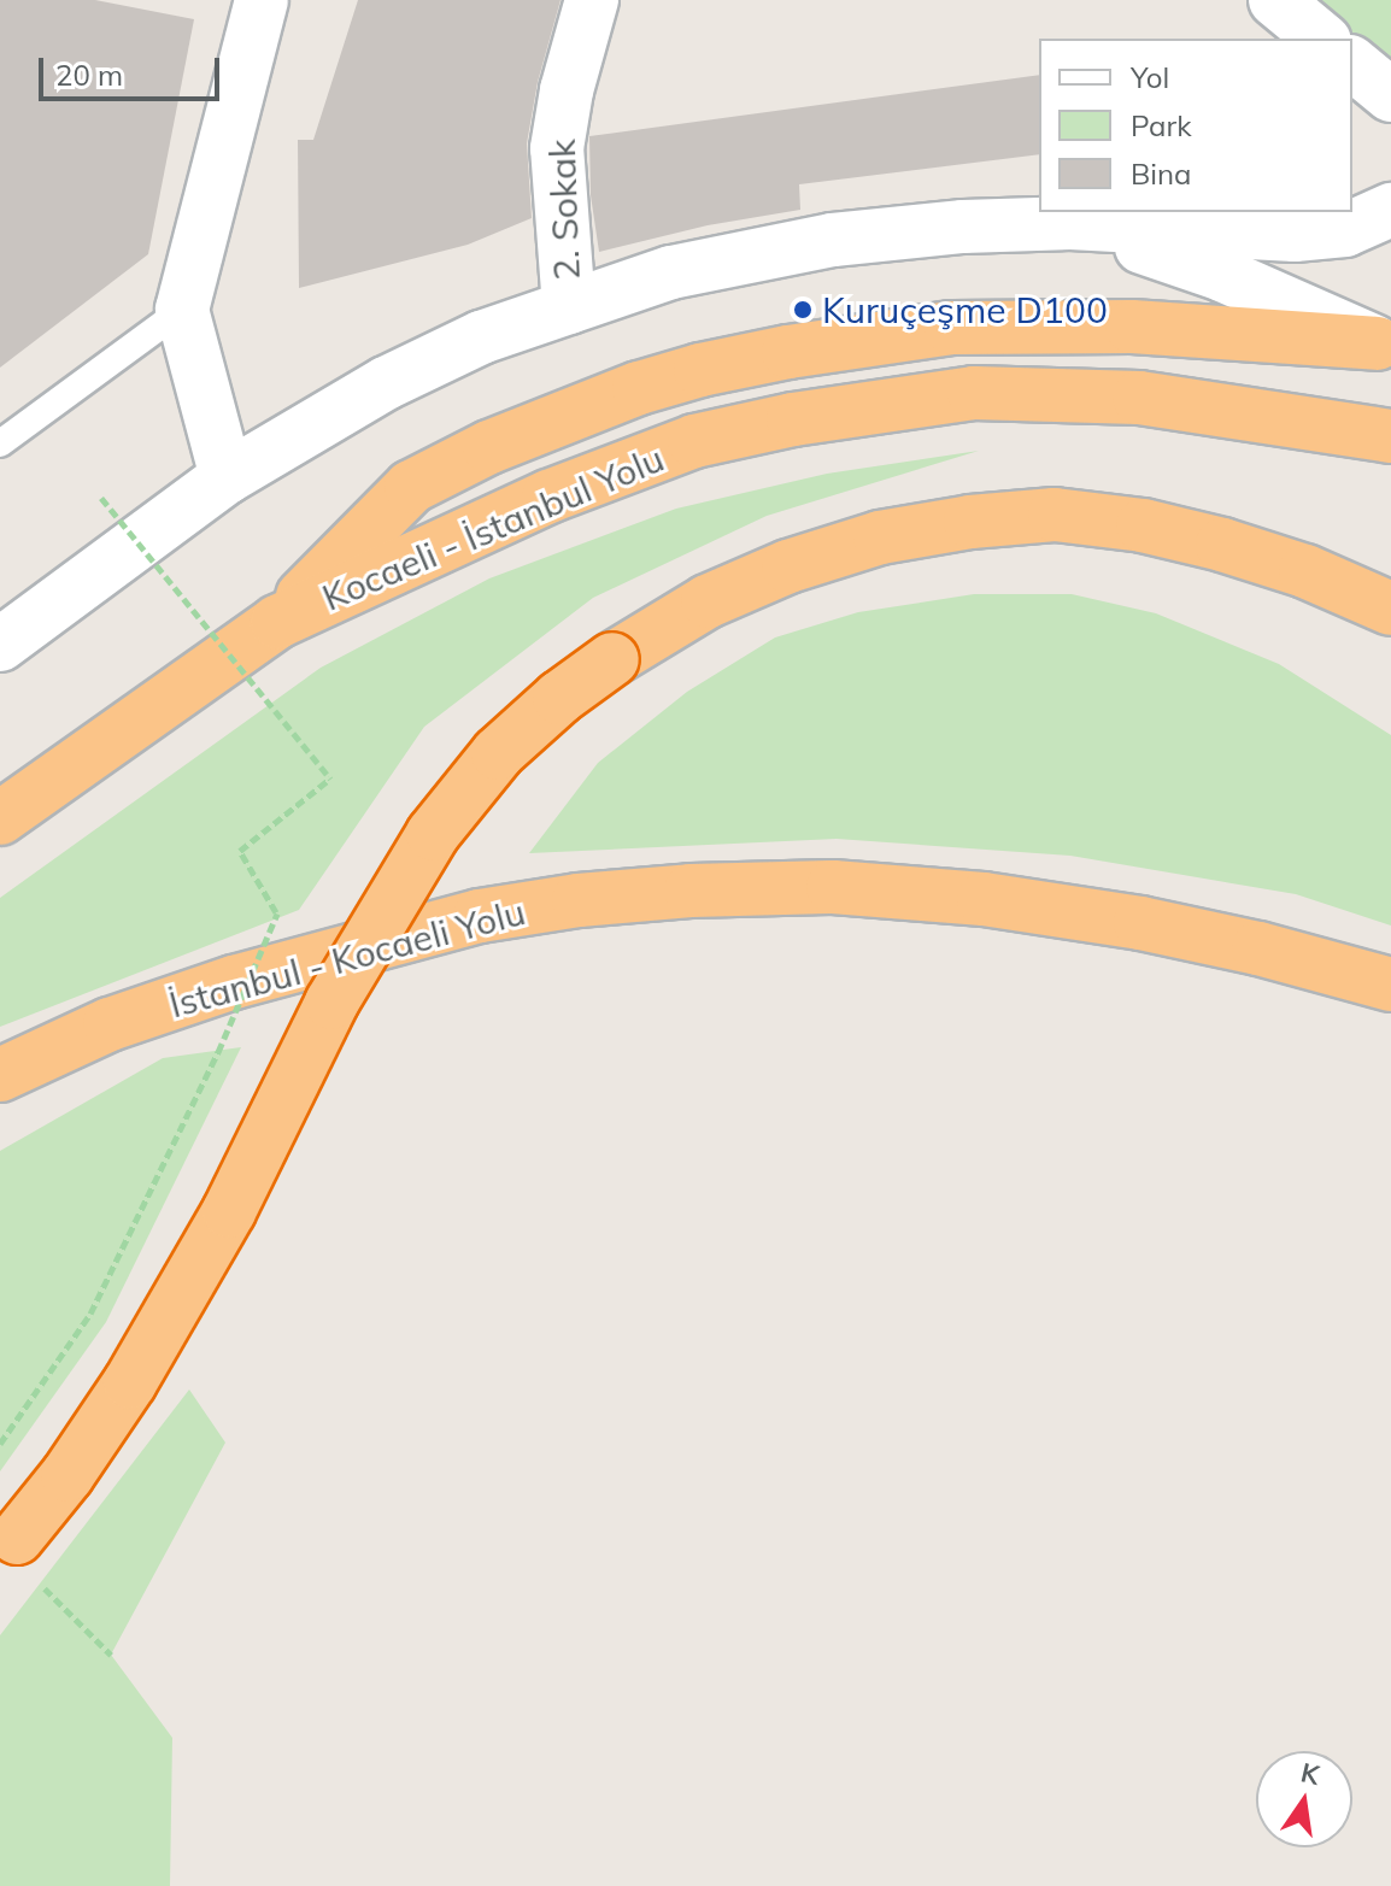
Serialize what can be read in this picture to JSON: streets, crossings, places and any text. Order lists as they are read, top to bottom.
{
  "streets": {
    "highway": ["Kocaeli - İstanbul Yolu", "İstanbul - Kocaeli Yolu"],
    "main road": ["2. Sokak"]
  },
  "places": ["Kuruçeşme D100"],
  "legend": ["Yol", "Park", "Bina"],
  "scale_bar": "20 m",
  "north": "top"
}
